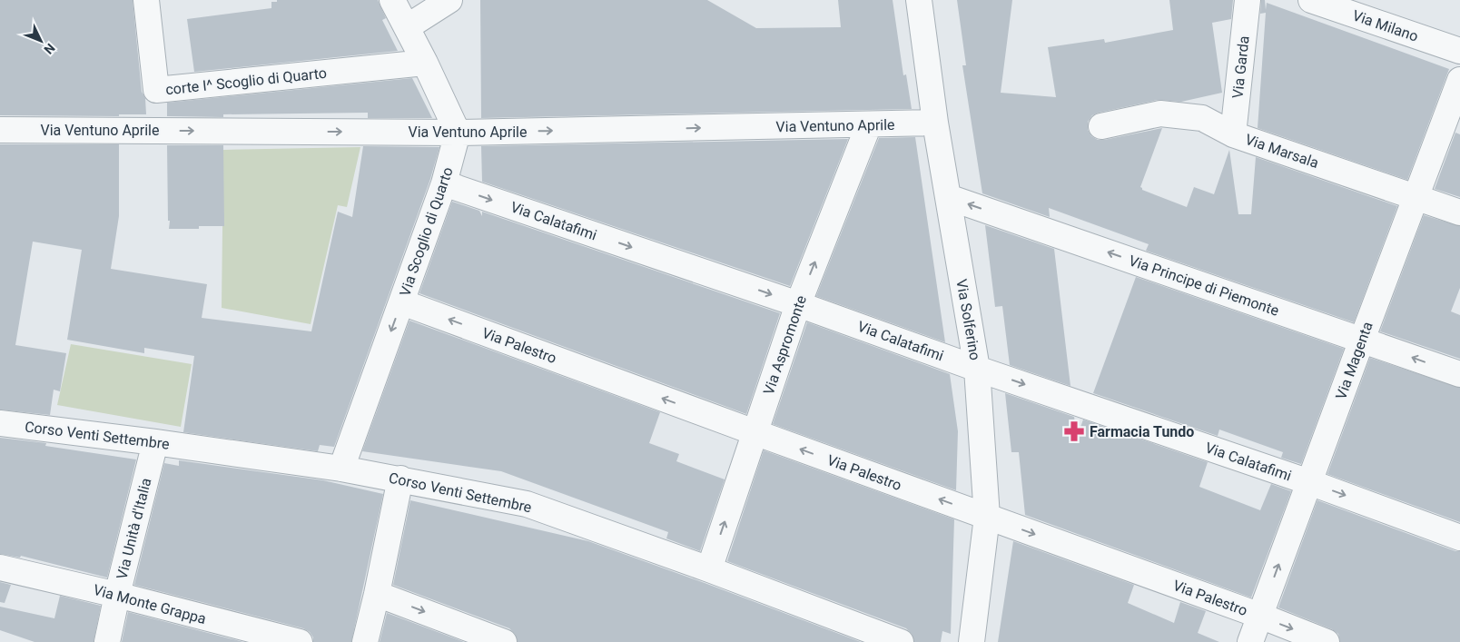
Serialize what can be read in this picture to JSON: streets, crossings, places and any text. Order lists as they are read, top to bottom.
{
  "streets": {
    "street": [
      "Via Milano",
      "Via Garda",
      "corte I^ Scoglio di Quarto",
      "Via Ventuno Aprile",
      "Via Marsala",
      "Via Calatafimi",
      "Via Scoglio di Quarto",
      "Via Principe di Piemonte",
      "Via Solferino",
      "Via Palestro",
      "Via Aspromonte",
      "Via Magenta",
      "Corso Venti Settembre",
      "Via Unità d'Italia",
      "Via Monte Grappa"
    ]
  },
  "crossings": [
    ["Via Garda", "Via Marsala"],
    ["Via Ventuno Aprile", "Via Scoglio di Quarto"],
    ["Via Ventuno Aprile", "Via Solferino"],
    ["Via Ventuno Aprile", "Via Aspromonte"],
    ["Via Marsala", "Via Magenta"],
    ["Via Calatafimi", "Via Scoglio di Quarto"],
    ["Via Calatafimi", "Via Solferino"],
    ["Via Calatafimi", "Via Aspromonte"],
    ["Via Calatafimi", "Via Magenta"],
    ["Via Scoglio di Quarto", "Via Palestro"],
    ["Via Scoglio di Quarto", "Corso Venti Settembre"],
    ["Via Principe di Piemonte", "Via Solferino"],
    ["Via Principe di Piemonte", "Via Magenta"],
    ["Via Solferino", "Via Palestro"],
    ["Via Palestro", "Via Aspromonte"],
    ["Via Palestro", "Via Magenta"],
    ["Via Aspromonte", "Corso Venti Settembre"],
    ["Corso Venti Settembre", "Via Unità d'Italia"],
    ["Via Unità d'Italia", "Via Monte Grappa"]
  ],
  "one_way": [
    "Via Ventuno Aprile",
    "Via Calatafimi",
    "Via Scoglio di Quarto",
    "Via Principe di Piemonte",
    "Via Aspromonte"
  ],
  "places": {
    "pharmacy": ["Farmacia Tundo"]
  },
  "north": "bottom right"
}
